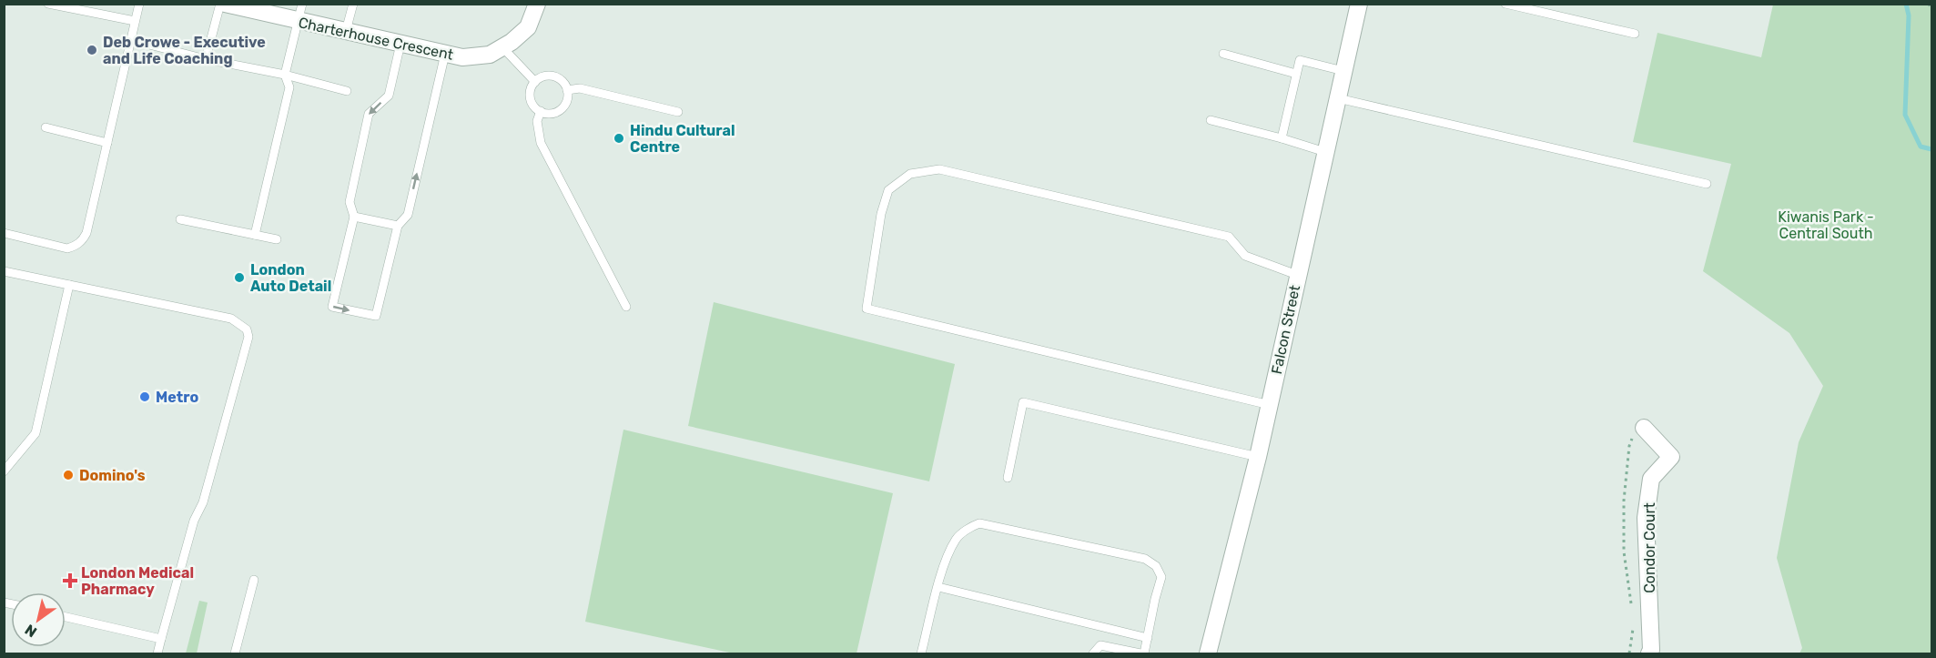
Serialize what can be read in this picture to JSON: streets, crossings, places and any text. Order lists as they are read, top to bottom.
{
  "streets": {
    "street": ["Charterhouse Crescent", "Falcon Street", "Condor Court"]
  },
  "parks": ["Kiwanis Park - Central South"],
  "places": {
    "other": [
      "Deb Crowe - Executive and Life Coaching",
      "Hindu Cultural Centre",
      "London Auto Detail",
      "Metro",
      "Domino's"
    ],
    "health": ["London Medical Pharmacy"]
  },
  "north": "bottom left"
}
